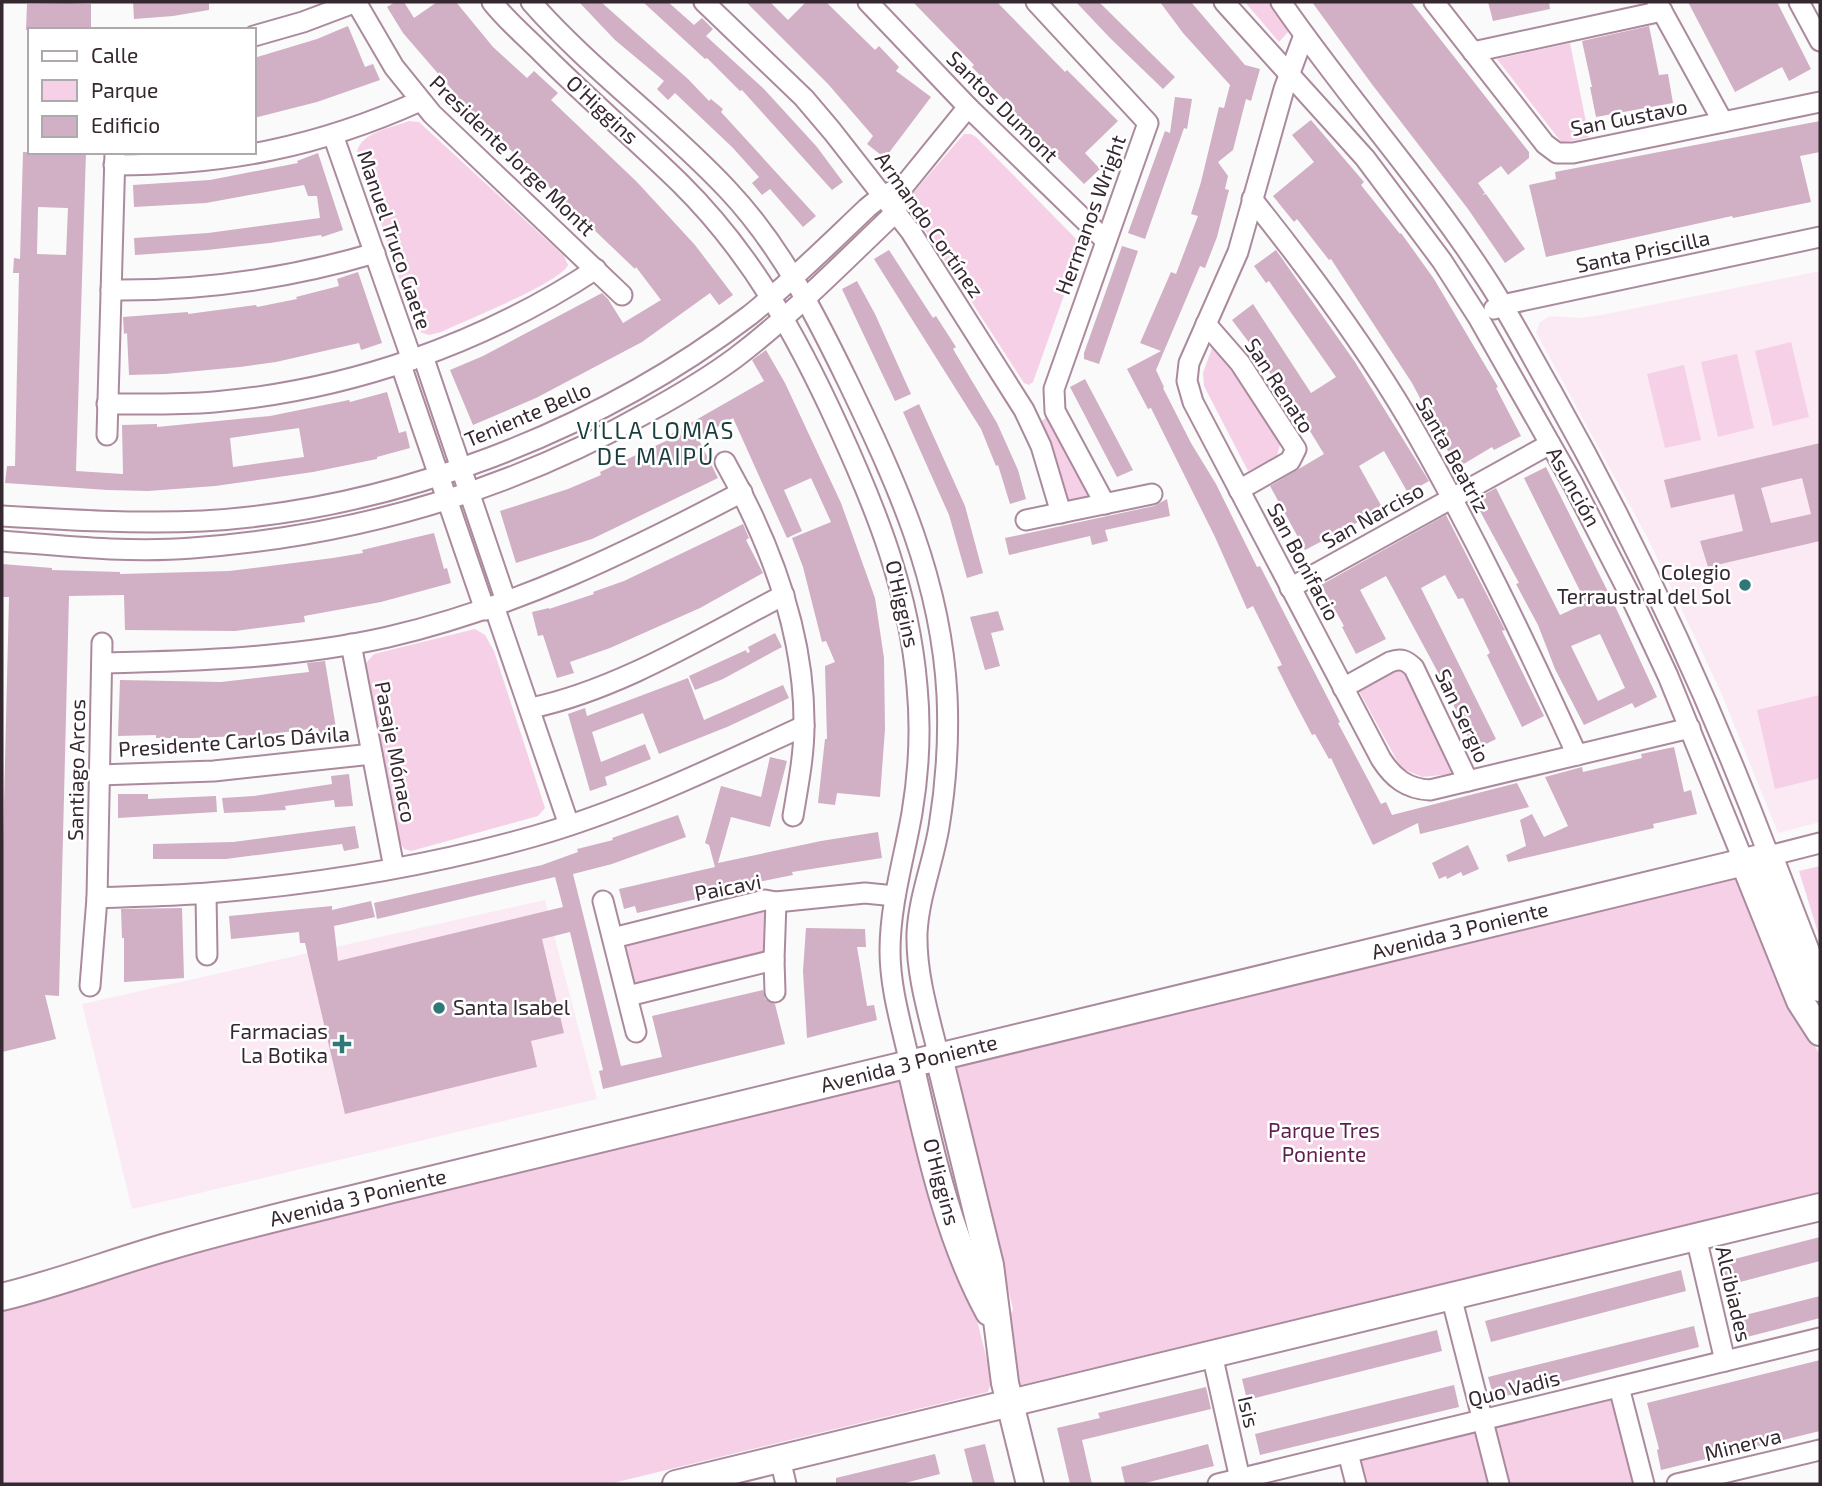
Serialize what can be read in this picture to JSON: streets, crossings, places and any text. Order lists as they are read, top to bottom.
{
  "streets": {
    "street": [
      "Santos Dumont",
      "O'Higgins",
      "San Gustavo",
      "Presidente Jorge Montt",
      "Hermanos Wright",
      "Armando Cortínez",
      "Manuel Truco Gaete",
      "Santa Priscilla",
      "San Renato",
      "Teniente Bello",
      "Santa Beatriz",
      "Asunción",
      "San Narciso",
      "San Bonifacio",
      "San Sergio",
      "Presidente Carlos Dávila",
      "Pasaje Mónaco",
      "Santiago Arcos",
      "Paicavi",
      "Avenida 3 Poniente",
      "Alcibiades",
      "Quo Vadis",
      "Isis",
      "Minerva"
    ]
  },
  "crossings": [
    ["Santos Dumont", "Hermanos Wright"],
    ["Santos Dumont", "Teniente Bello"],
    ["O'Higgins", "Teniente Bello"],
    ["O'Higgins", "Paicavi"],
    ["O'Higgins", "Avenida 3 Poniente"],
    ["Armando Cortínez", "Teniente Bello"],
    ["Manuel Truco Gaete", "Teniente Bello"],
    ["Santa Priscilla", "Asunción"],
    ["San Renato", "San Bonifacio"],
    ["Santa Beatriz", "San Narciso"],
    ["Santa Beatriz", "San Bonifacio"],
    ["Asunción", "San Narciso"],
    ["Asunción", "San Bonifacio"],
    ["Asunción", "Avenida 3 Poniente"],
    ["San Narciso", "San Bonifacio"],
    ["San Bonifacio", "San Sergio"],
    ["Presidente Carlos Dávila", "Pasaje Mónaco"],
    ["Presidente Carlos Dávila", "Santiago Arcos"],
    ["Pasaje Mónaco", "Santiago Arcos"],
    ["Alcibiades", "Quo Vadis"],
    ["Quo Vadis", "Isis"]
  ],
  "districts": ["VILLA LOMAS DE MAIPÚ"],
  "parks": ["Parque Tres Poniente"],
  "places": {
    "other": ["Colegio Terraustral del Sol", "Santa Isabel"],
    "health": ["Farmacias La Botika"]
  },
  "legend": ["Calle", "Parque", "Edificio"]
}
